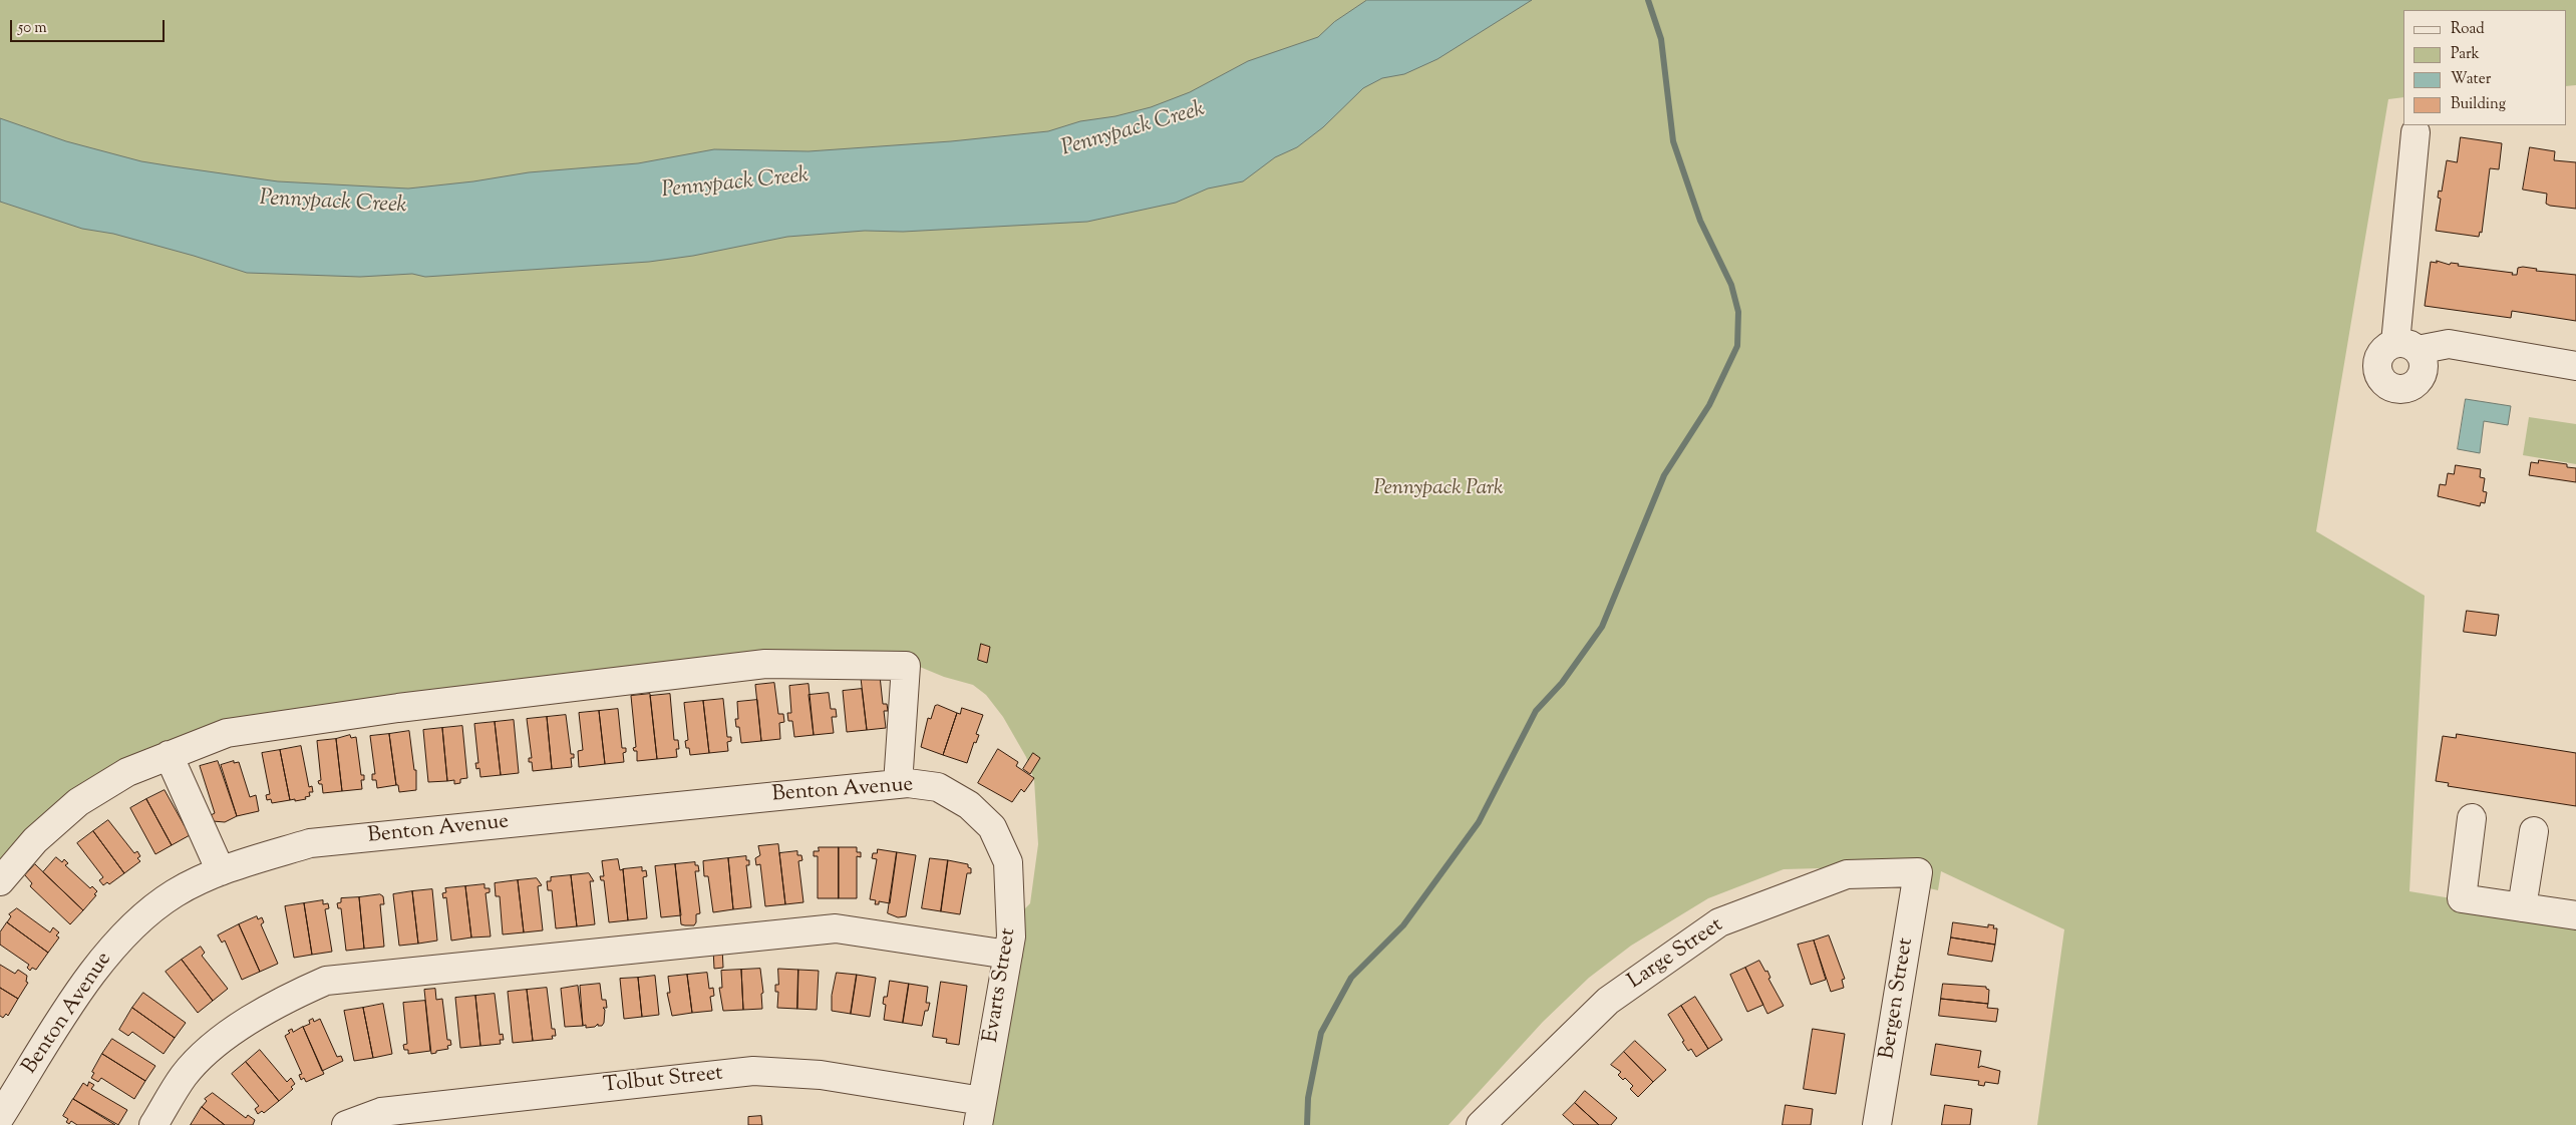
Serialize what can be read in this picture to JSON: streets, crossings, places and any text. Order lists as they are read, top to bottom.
{
  "streets": {
    "street": [
      "Benton Avenue",
      "Large Street",
      "Evarts Street",
      "Bergen Street",
      "Tolbut Street"
    ]
  },
  "crossings": [
    ["Benton Avenue", "Evarts Street"],
    ["Large Street", "Bergen Street"],
    ["Evarts Street", "Tolbut Street"]
  ],
  "water": ["Pennypack Creek"],
  "parks": ["Pennypack Park"],
  "legend": [
    "Road",
    "Park",
    "Water",
    "Building"
  ],
  "scale_bar": "50 m"
}
